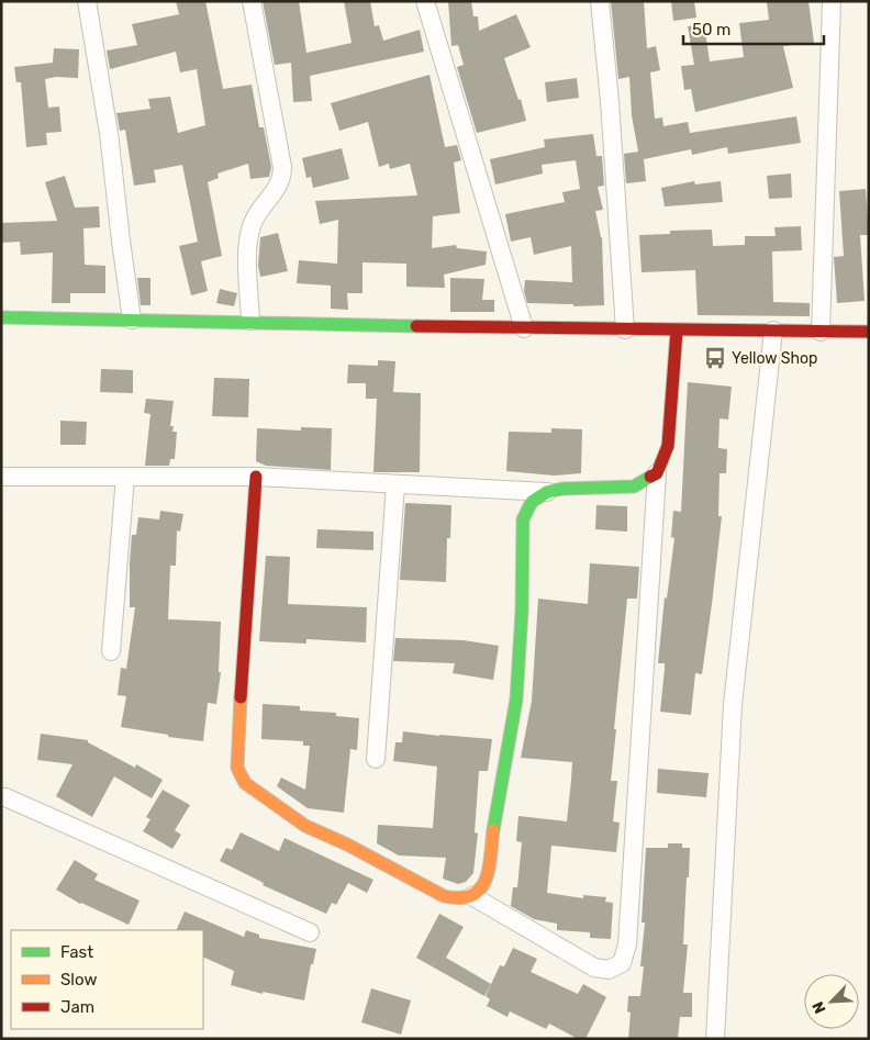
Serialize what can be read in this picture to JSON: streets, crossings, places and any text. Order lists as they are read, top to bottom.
{
  "places": {
    "bus stop": ["Yellow Shop"]
  },
  "legend": ["Fast", "Slow", "Jam"],
  "scale_bar": "50 m",
  "north": "bottom left"
}
